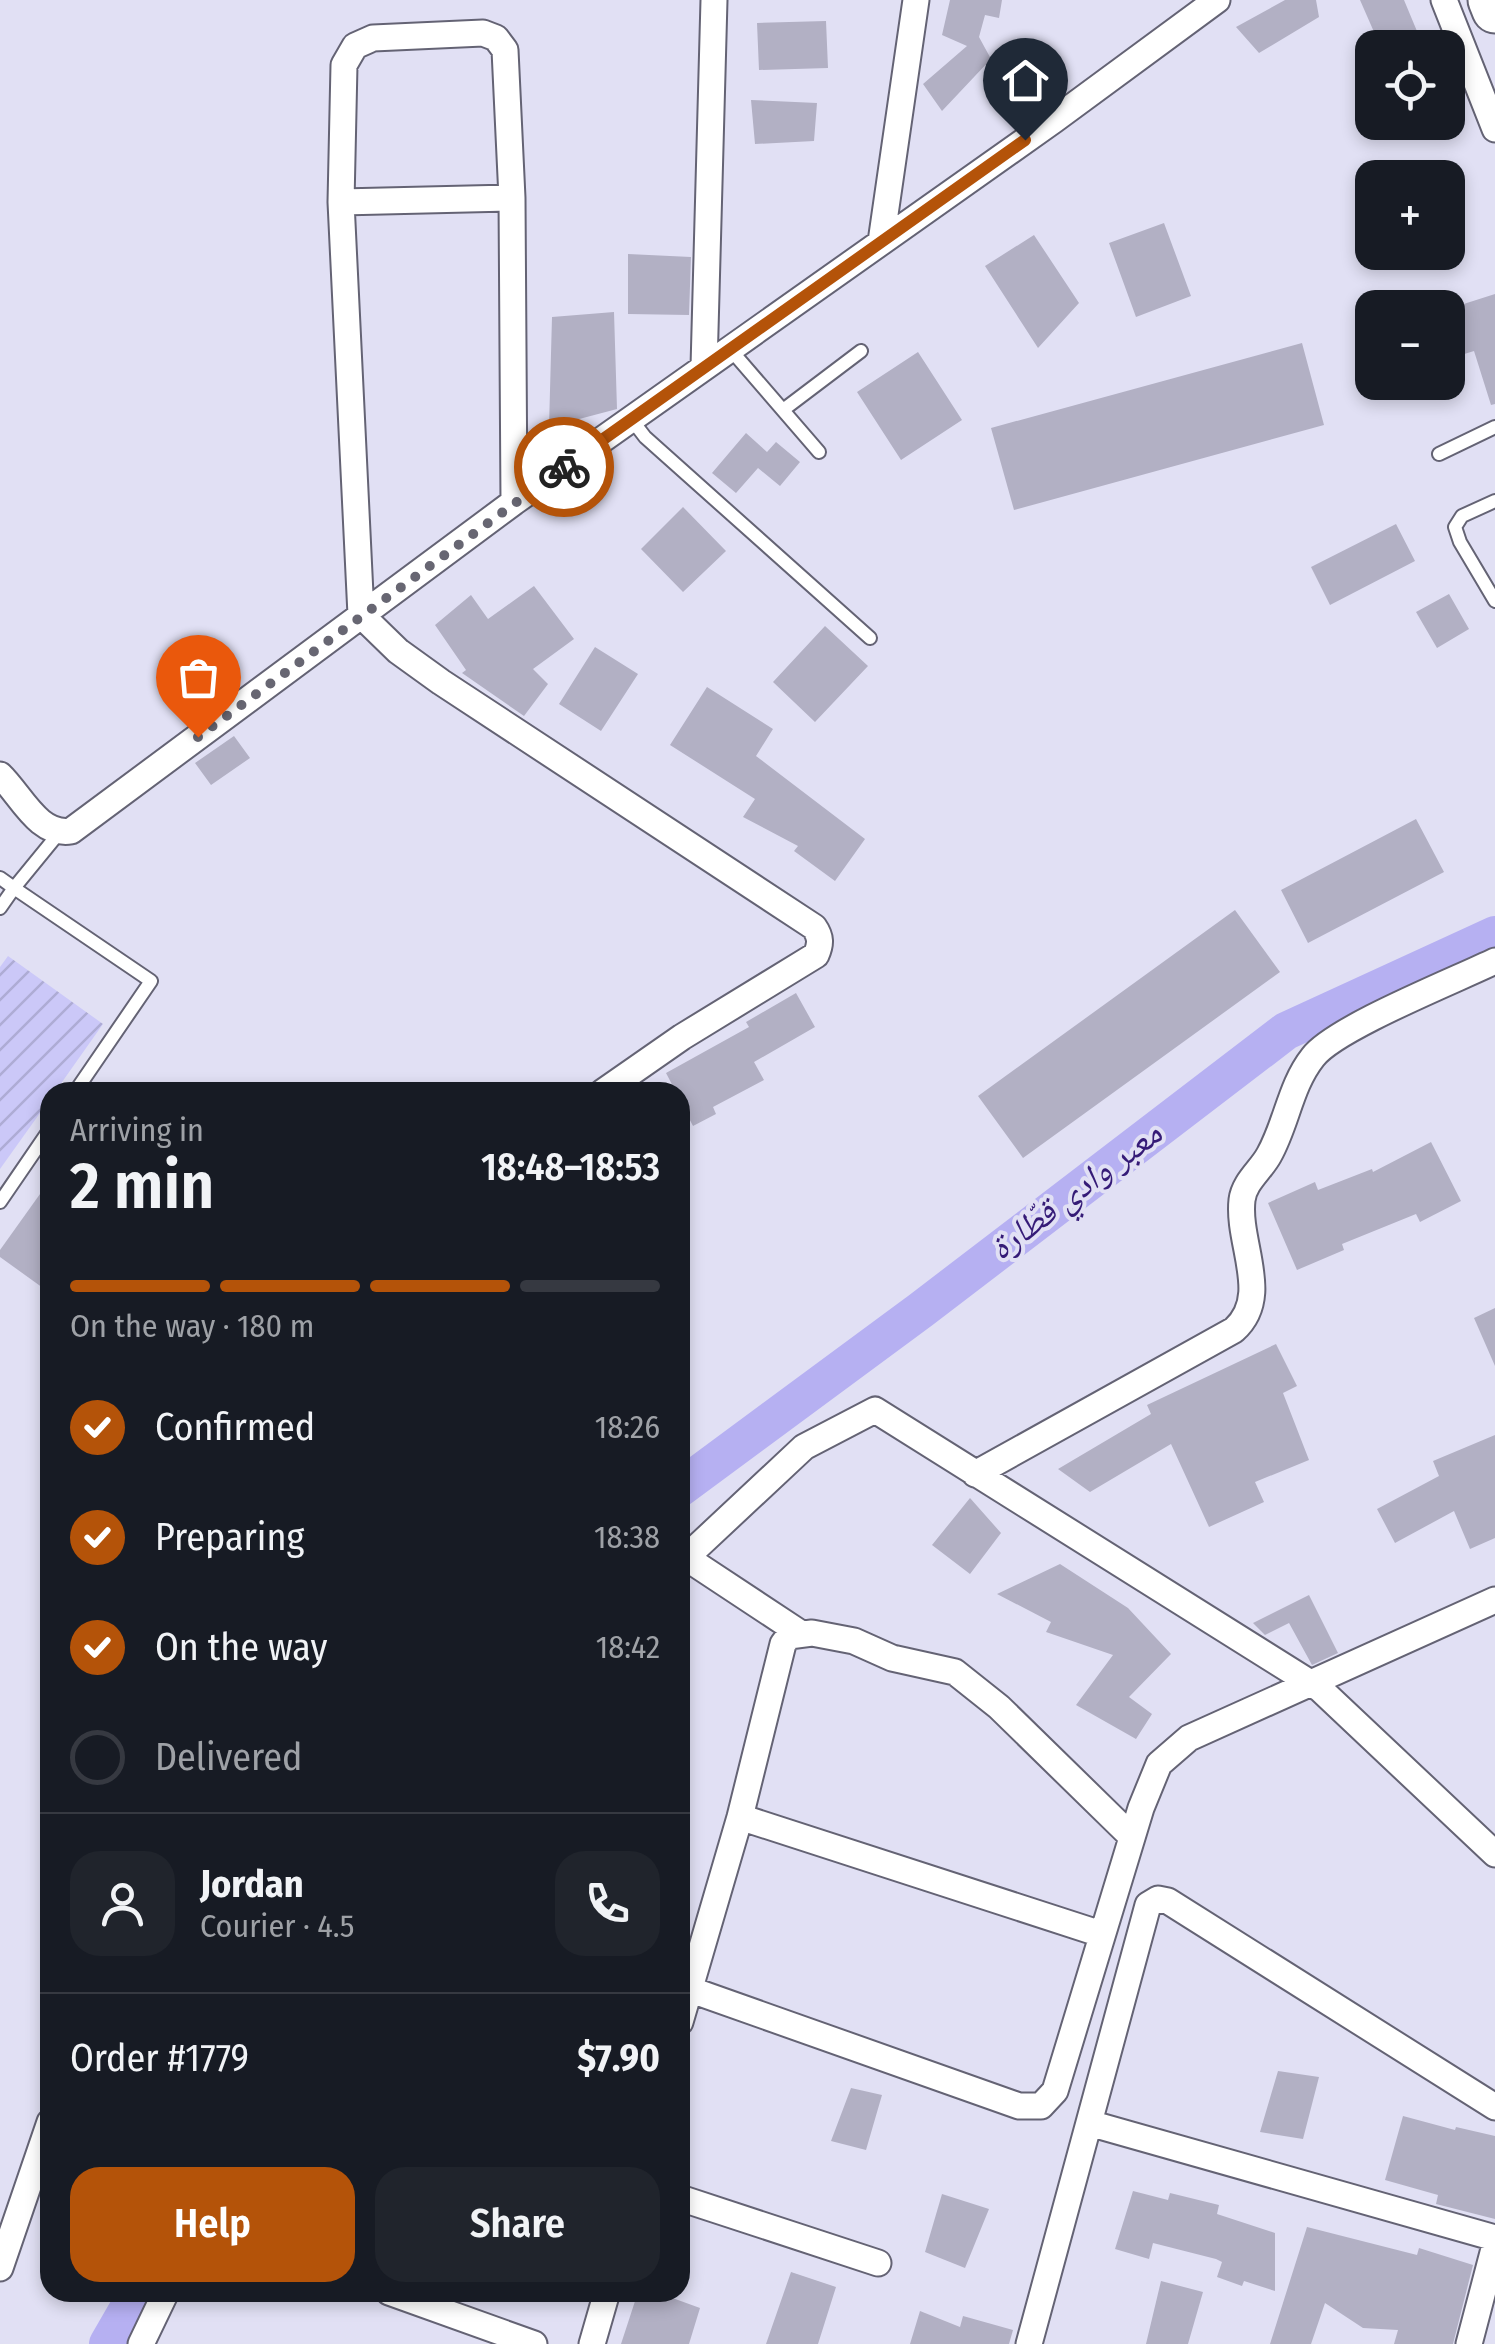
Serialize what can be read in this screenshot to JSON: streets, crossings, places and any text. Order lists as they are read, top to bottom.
{
  "water": ["معبر وادي قطّارة"],
  "page": {
    "map_buttons": ["+", "−"],
    "heading": ["2 min", "Arriving in", "18:48–18:53"],
    "panel": [
      "Jordan",
      "Courier · 4.5",
      "Order #1779",
      "$7.90"
    ],
    "bar": "On the way · 180 m",
    "list": [
      ["Confirmed", "18:26"],
      ["Preparing", "18:38"],
      ["On the way", "18:42"],
      "Delivered"
    ],
    "buttons": ["Help", "Share"]
  }
}
